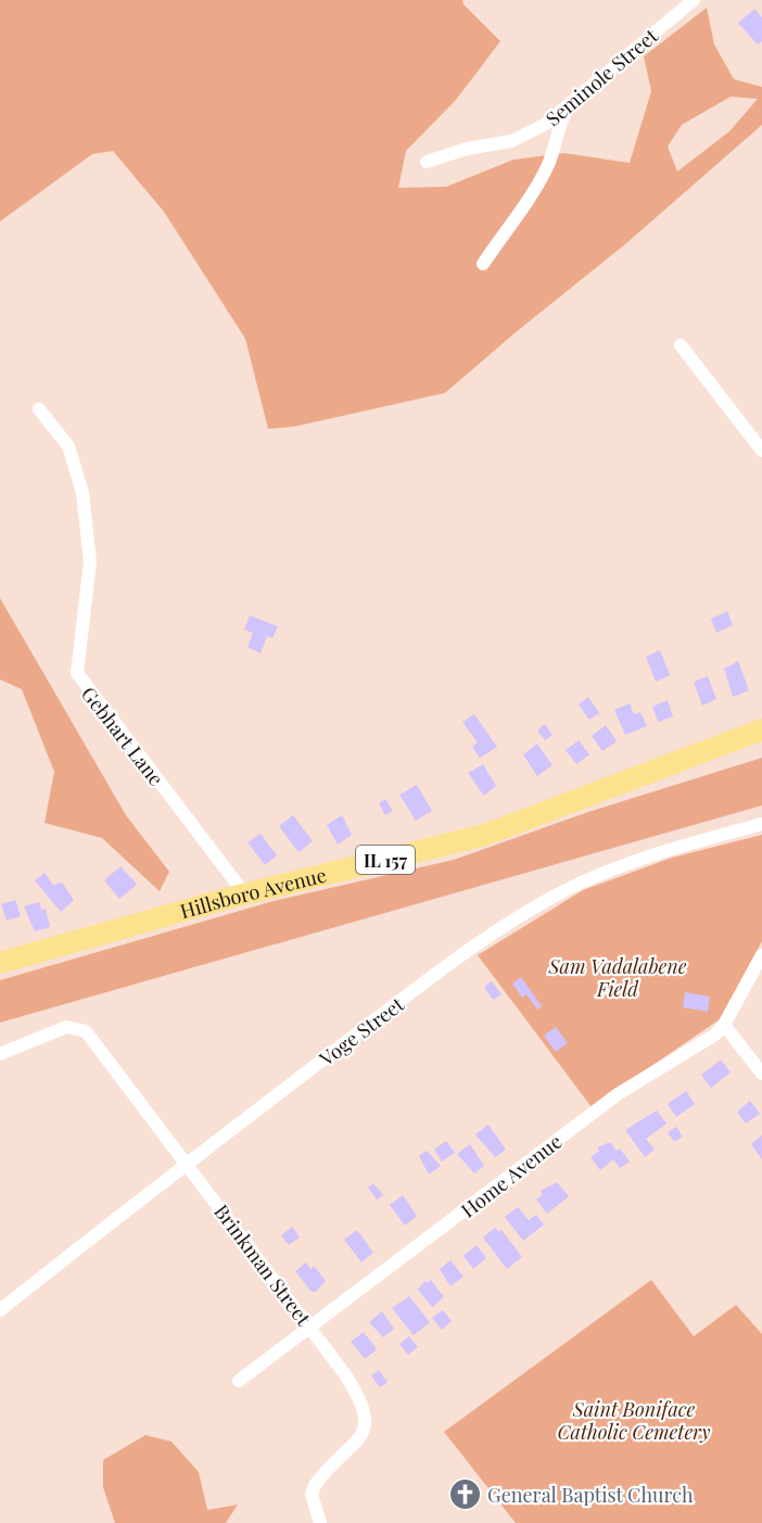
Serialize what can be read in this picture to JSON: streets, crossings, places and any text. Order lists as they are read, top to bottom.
{
  "streets": {
    "main road": ["IL 157", "Hillsboro Avenue"],
    "street": [
      "Seminole Street",
      "Gebhart Lane",
      "Voge Street",
      "Home Avenue",
      "Brinkman Street"
    ]
  },
  "crossings": [
    ["Gebhart Lane", "Hillsboro Avenue"],
    ["Voge Street", "Brinkman Street"],
    ["Home Avenue", "Brinkman Street"]
  ],
  "parks": ["Sam Vadalabene Field", "Saint Boniface Catholic Cemetery"],
  "places": {
    "church": ["General Baptist Church"]
  }
}
